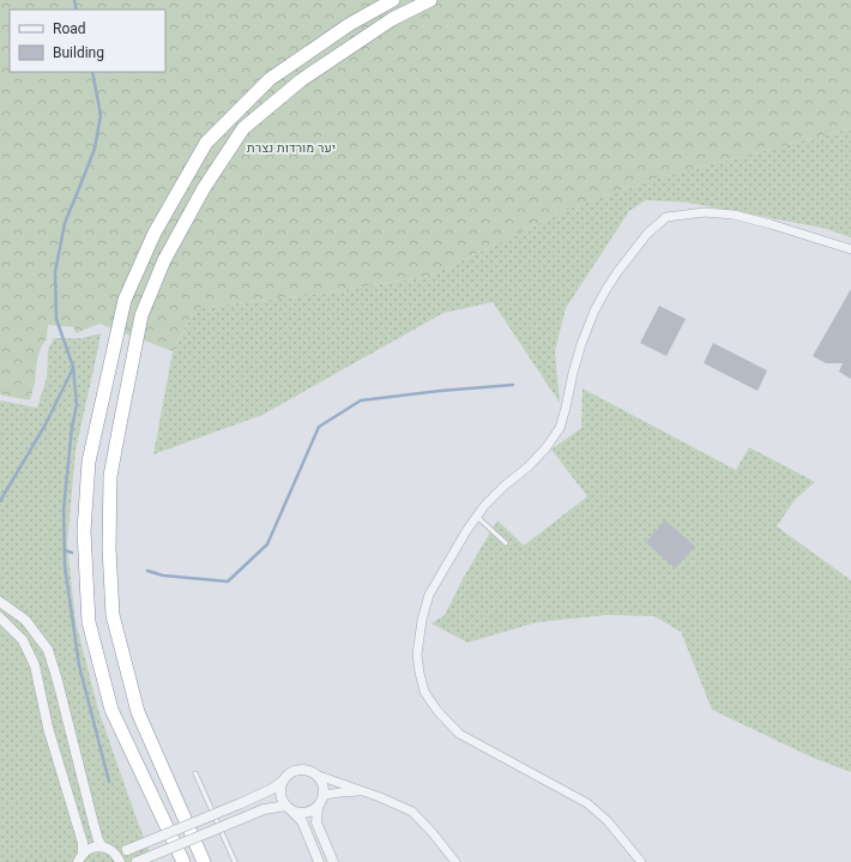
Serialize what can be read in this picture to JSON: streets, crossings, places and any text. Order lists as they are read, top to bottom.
{
  "parks": ["יער מורדות נצרת"],
  "legend": ["Road", "Building"]
}
